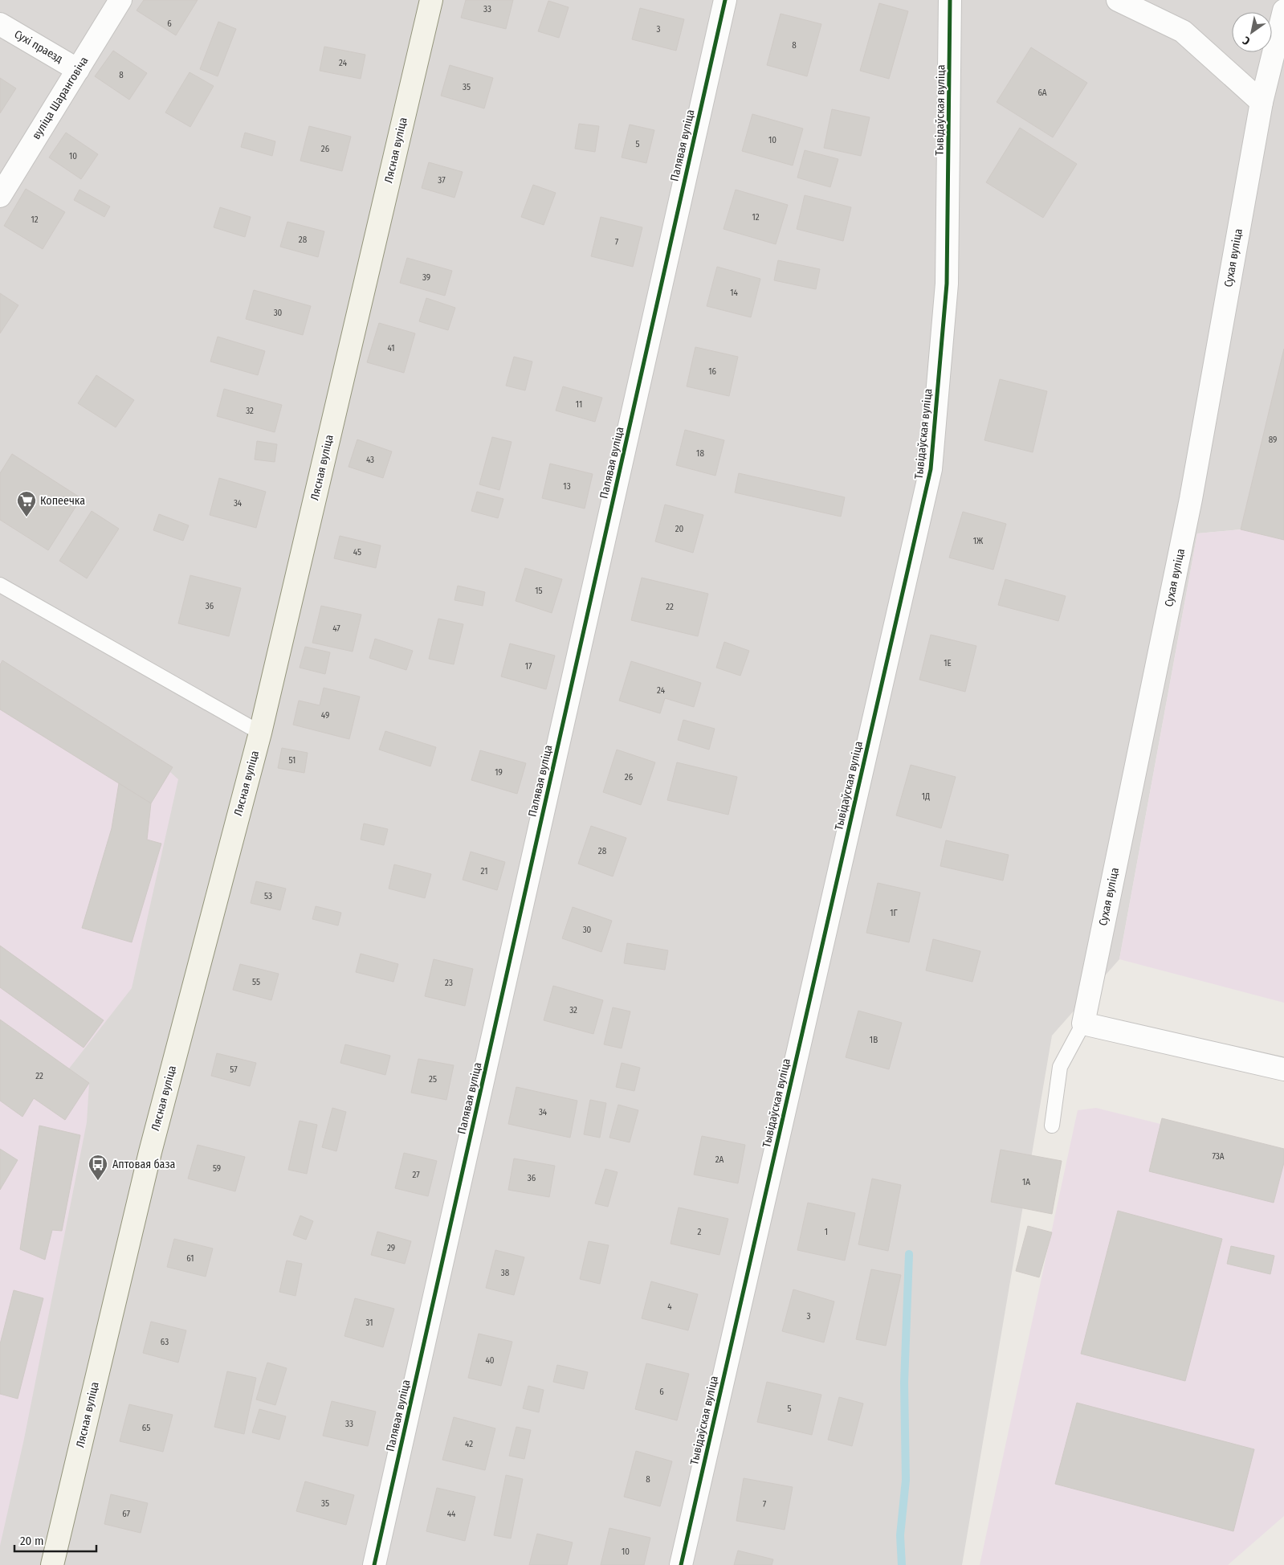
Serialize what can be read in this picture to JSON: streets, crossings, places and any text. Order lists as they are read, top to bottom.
{
  "streets": {
    "main road": ["Лясная вуліца"],
    "street": [
      "Сухі праезд",
      "вуліца Шаранговіча",
      "Тывідаўская вуліца",
      "Палявая вуліца",
      "Сухая вуліца"
    ]
  },
  "crossings": [
    ["Сухі праезд", "вуліца Шаранговіча"]
  ],
  "places": {
    "supermarket": ["Копеечка"],
    "bus stop": ["Аптовая база"]
  },
  "house_numbers": [
    "33",
    "6",
    "3",
    "8",
    "24",
    "8",
    "35",
    "6А",
    "10",
    "5",
    "26",
    "10",
    "37",
    "12",
    "12",
    "28",
    "7",
    "39",
    "14",
    "30",
    "41",
    "16",
    "11",
    "32",
    "89",
    "18",
    "43",
    "13",
    "34",
    "20",
    "1Ж",
    "45",
    "15",
    "36",
    "22",
    "47",
    "1Е",
    "17",
    "24",
    "49",
    "51",
    "19",
    "26",
    "1Д",
    "28",
    "21",
    "53",
    "1Г",
    "30",
    "55",
    "23",
    "32",
    "1В",
    "57",
    "22",
    "25",
    "34",
    "73А",
    "2А",
    "59",
    "27",
    "36",
    "1А",
    "2",
    "1",
    "29",
    "61",
    "38",
    "4",
    "3",
    "31",
    "63",
    "40",
    "6",
    "5",
    "33",
    "65",
    "42",
    "8",
    "35",
    "7",
    "67",
    "44",
    "10"
  ],
  "scale_bar": "20 m",
  "north": "bottom left"
}
